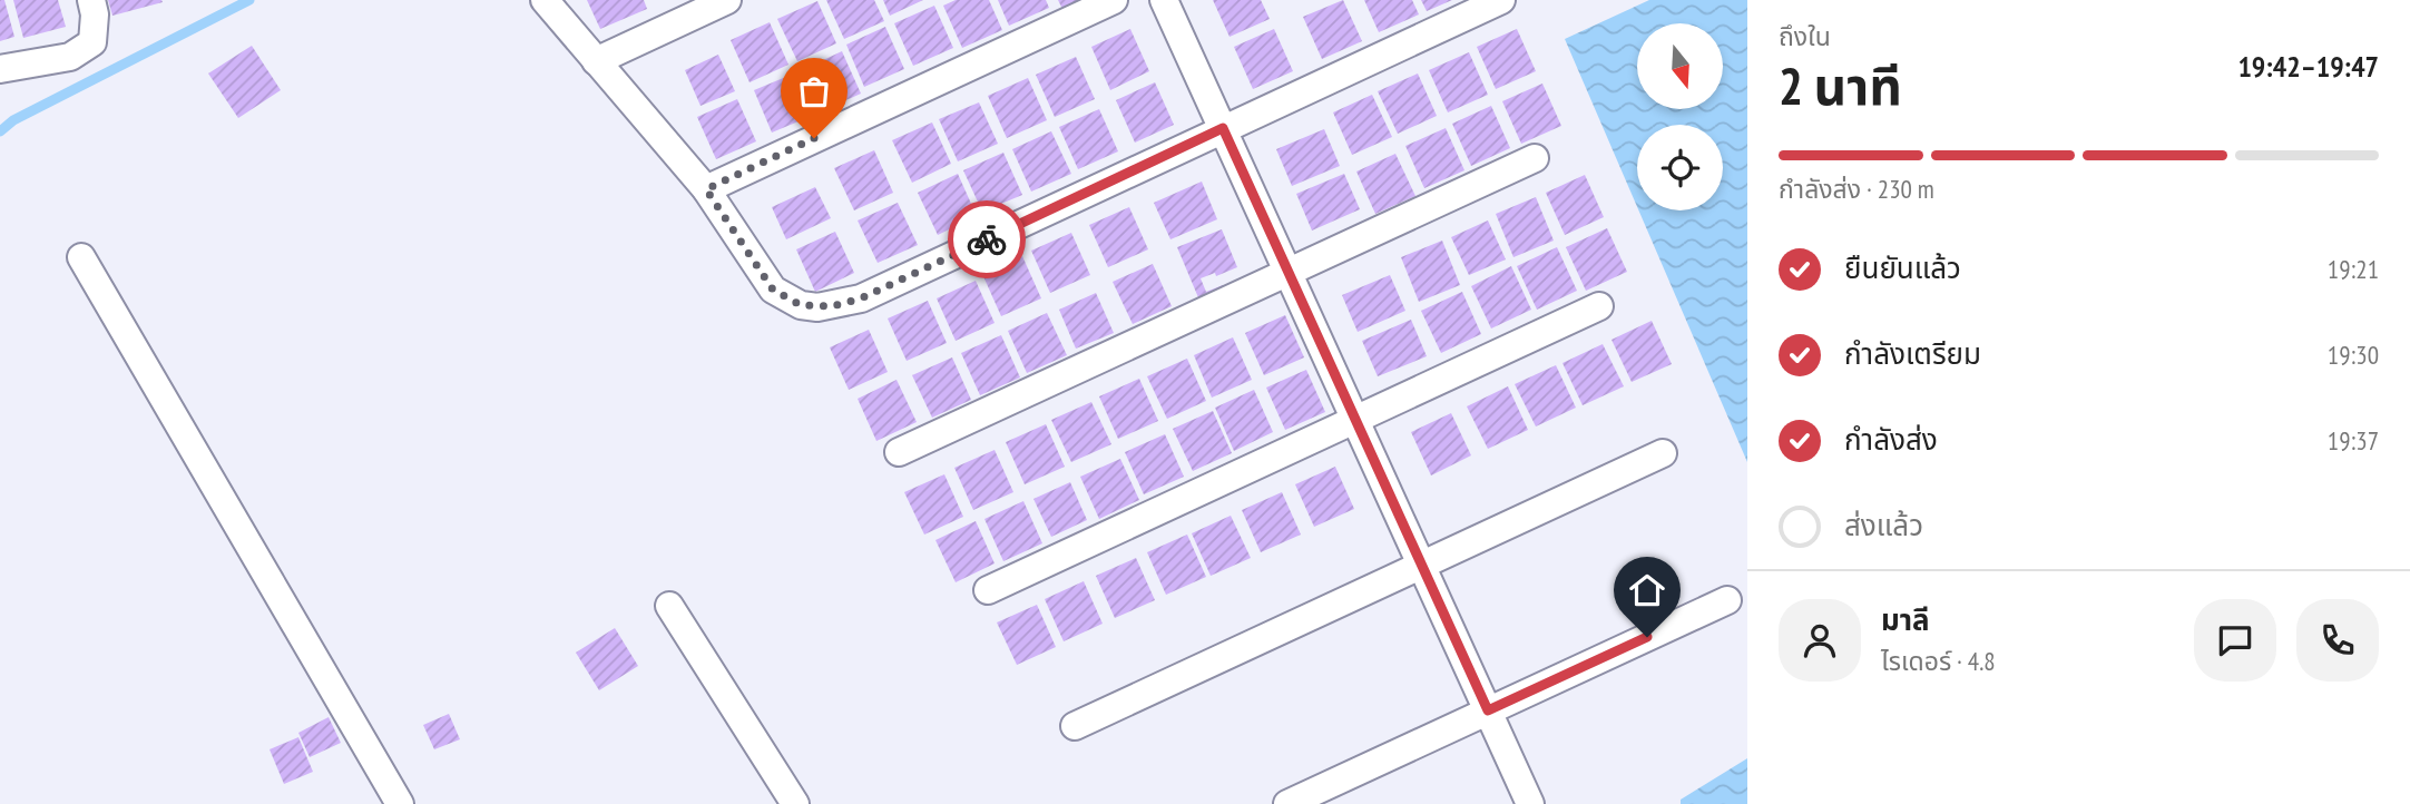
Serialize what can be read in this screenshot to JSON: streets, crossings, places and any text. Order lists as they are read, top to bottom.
{
  "north": "bottom",
  "page": {
    "heading": ["2 นาที", "ถึงใน", "19:42–19:47"],
    "panel": ["มาลี", "ไรเดอร์ · 4.8"],
    "bar": "กำลังส่ง · 230 m",
    "list": [
      ["ยืนยันแล้ว", "19:21"],
      ["กำลังเตรียม", "19:30"],
      ["กำลังส่ง", "19:37"],
      "ส่งแล้ว"
    ]
  }
}
